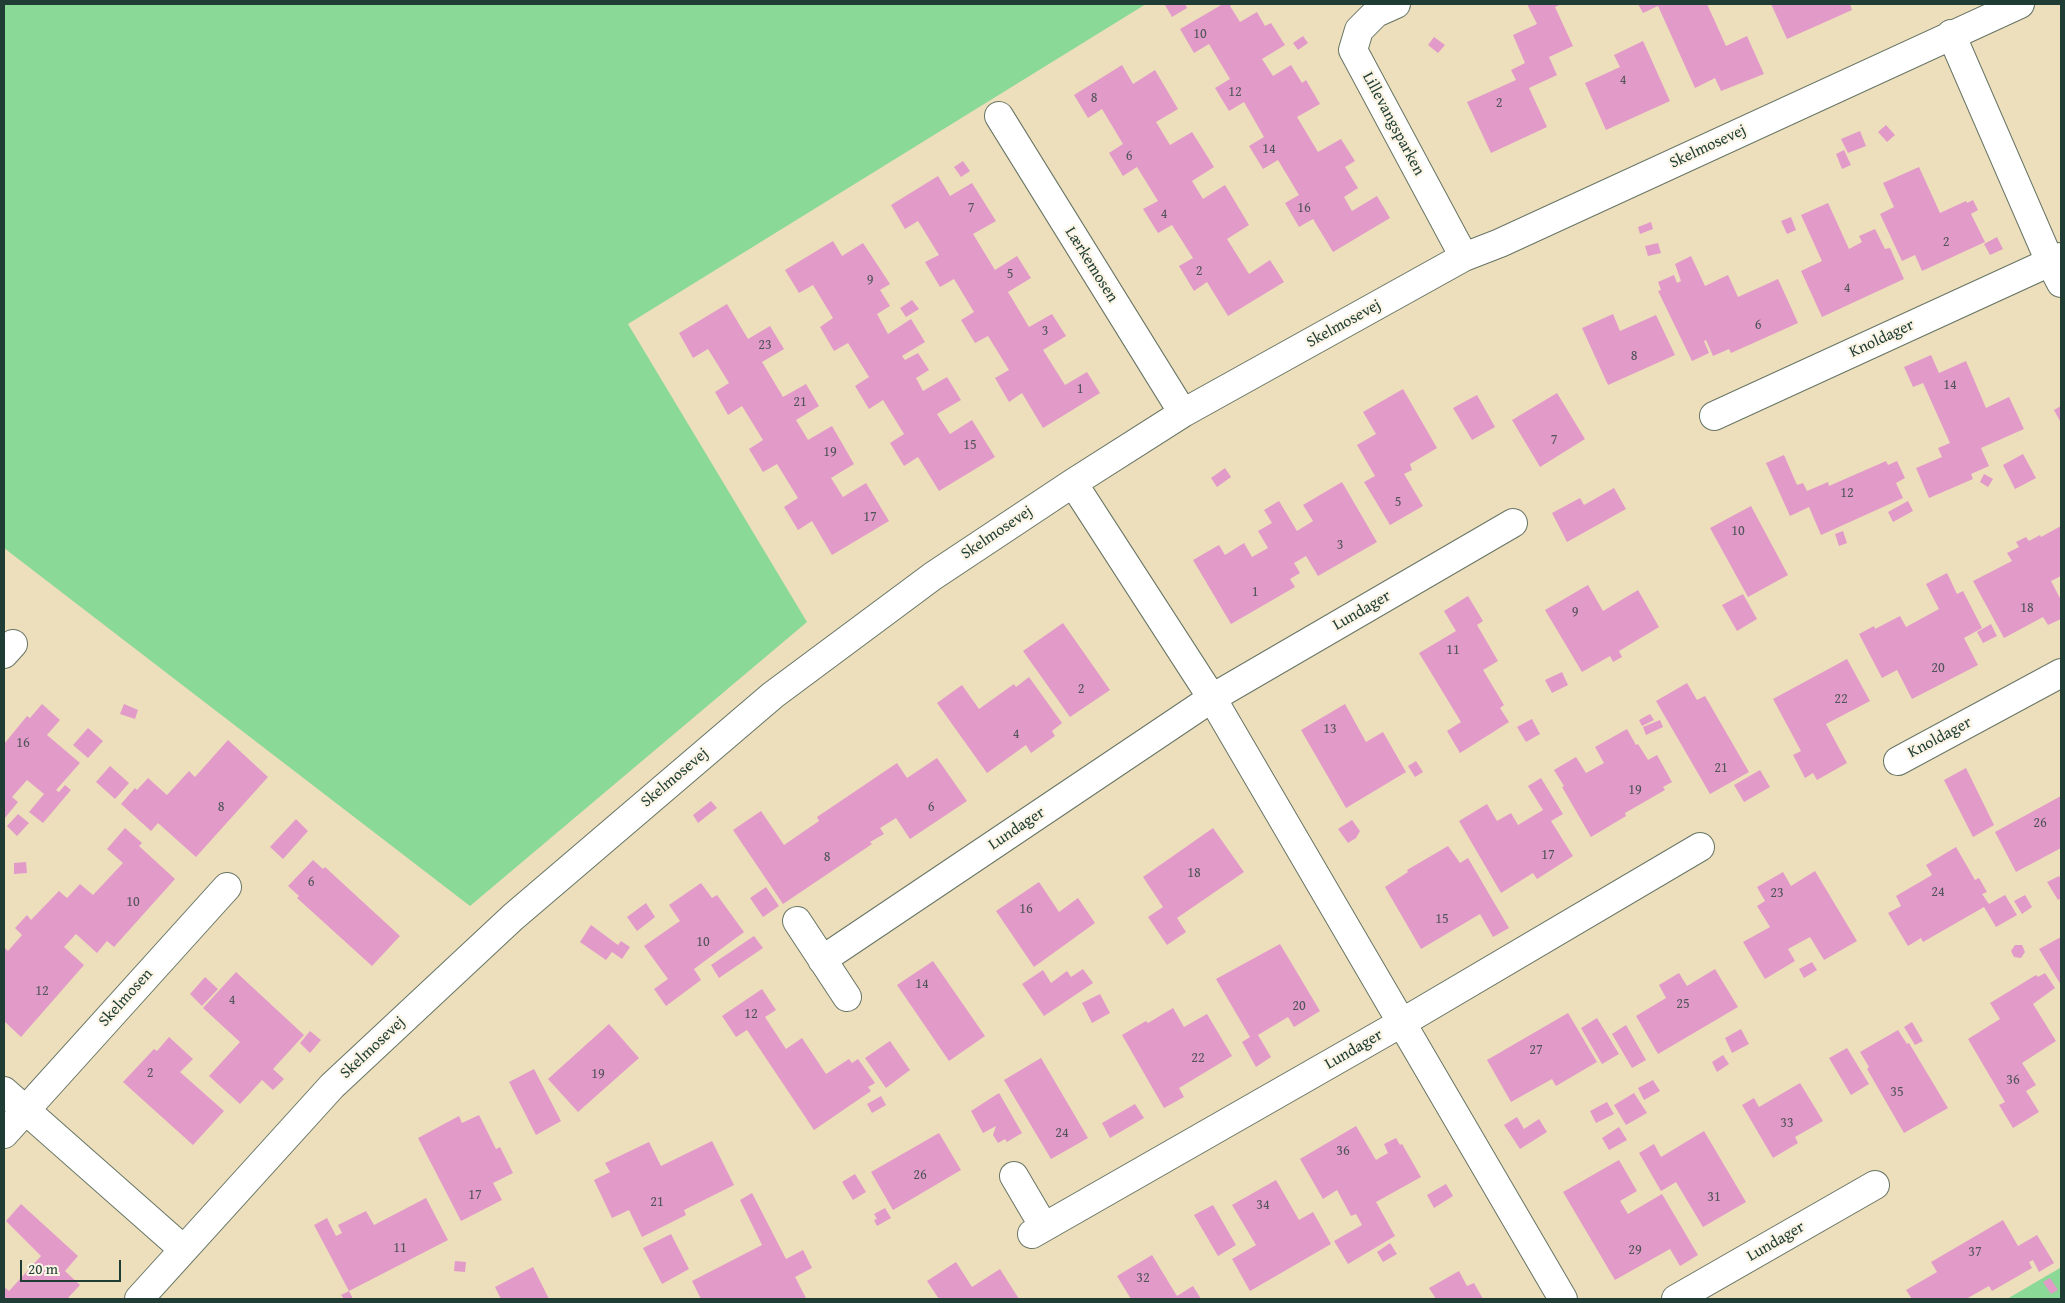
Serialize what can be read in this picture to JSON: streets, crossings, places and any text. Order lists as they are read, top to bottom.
{
  "streets": {
    "street": [
      "Lillevangsparken",
      "Skelmosevej",
      "Lærkemosen",
      "Knoldager",
      "Lundager",
      "Skelmosen"
    ]
  },
  "crossings": [
    ["Lillevangsparken", "Skelmosevej"],
    ["Skelmosevej", "Lærkemosen"],
    ["Skelmosevej", "Knoldager"],
    ["Skelmosevej", "Lundager"]
  ],
  "house_numbers": [
    "10",
    "4",
    "12",
    "8",
    "2",
    "14",
    "6",
    "7",
    "16",
    "4",
    "2",
    "2",
    "5",
    "9",
    "4",
    "6",
    "3",
    "23",
    "8",
    "14",
    "1",
    "21",
    "7",
    "15",
    "19",
    "12",
    "5",
    "17",
    "10",
    "3",
    "1",
    "18",
    "9",
    "11",
    "20",
    "2",
    "22",
    "13",
    "4",
    "16",
    "21",
    "19",
    "8",
    "6",
    "26",
    "17",
    "8",
    "18",
    "6",
    "24",
    "23",
    "10",
    "16",
    "15",
    "10",
    "14",
    "12",
    "4",
    "25",
    "20",
    "12",
    "27",
    "22",
    "2",
    "19",
    "36",
    "35",
    "33",
    "24",
    "36",
    "26",
    "17",
    "31",
    "21",
    "34",
    "11",
    "29",
    "37",
    "32"
  ],
  "scale_bar": "20 m"
}
